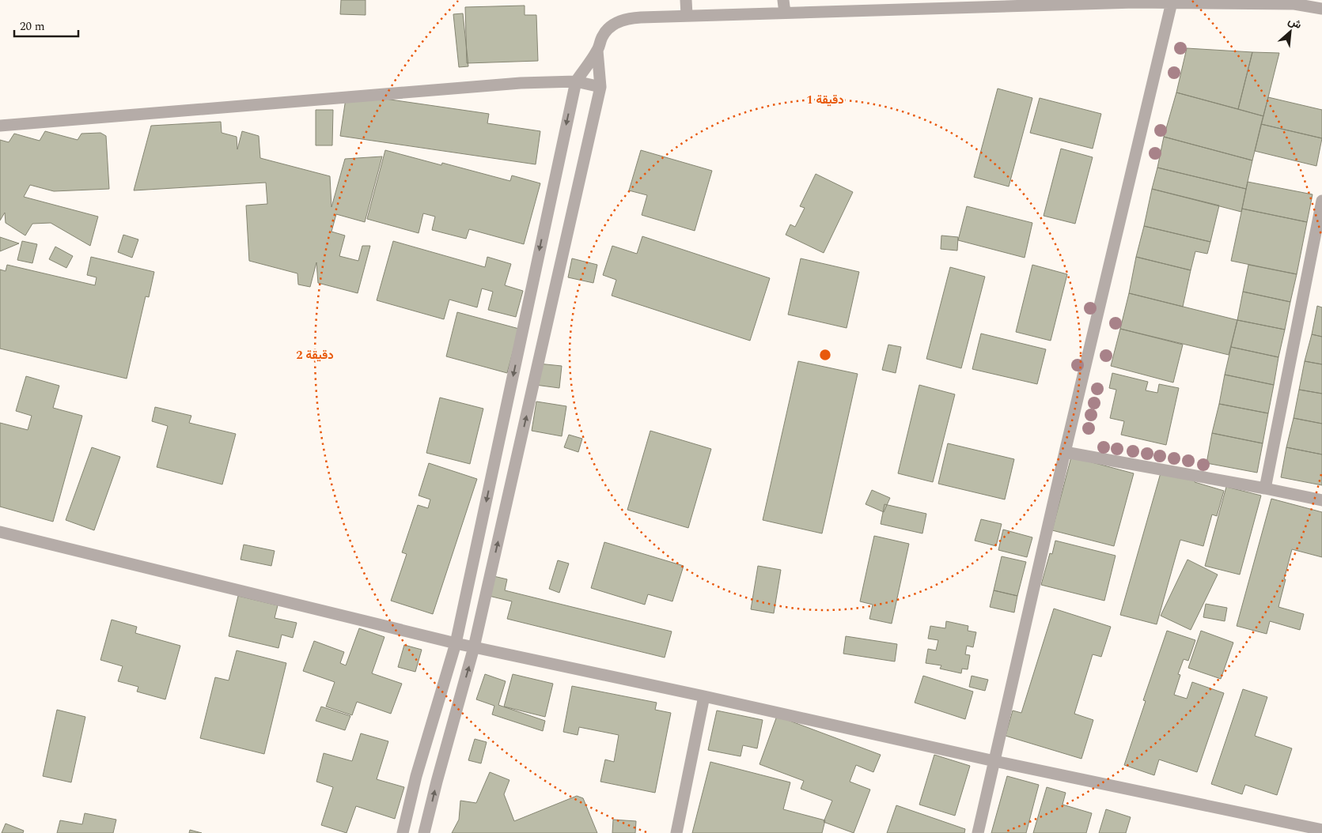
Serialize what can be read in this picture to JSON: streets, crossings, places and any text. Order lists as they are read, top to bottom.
{
  "scale_bar": "20 m",
  "north": "top right",
  "rings": ["1 دقيقة", "2 دقيقة"]
}
